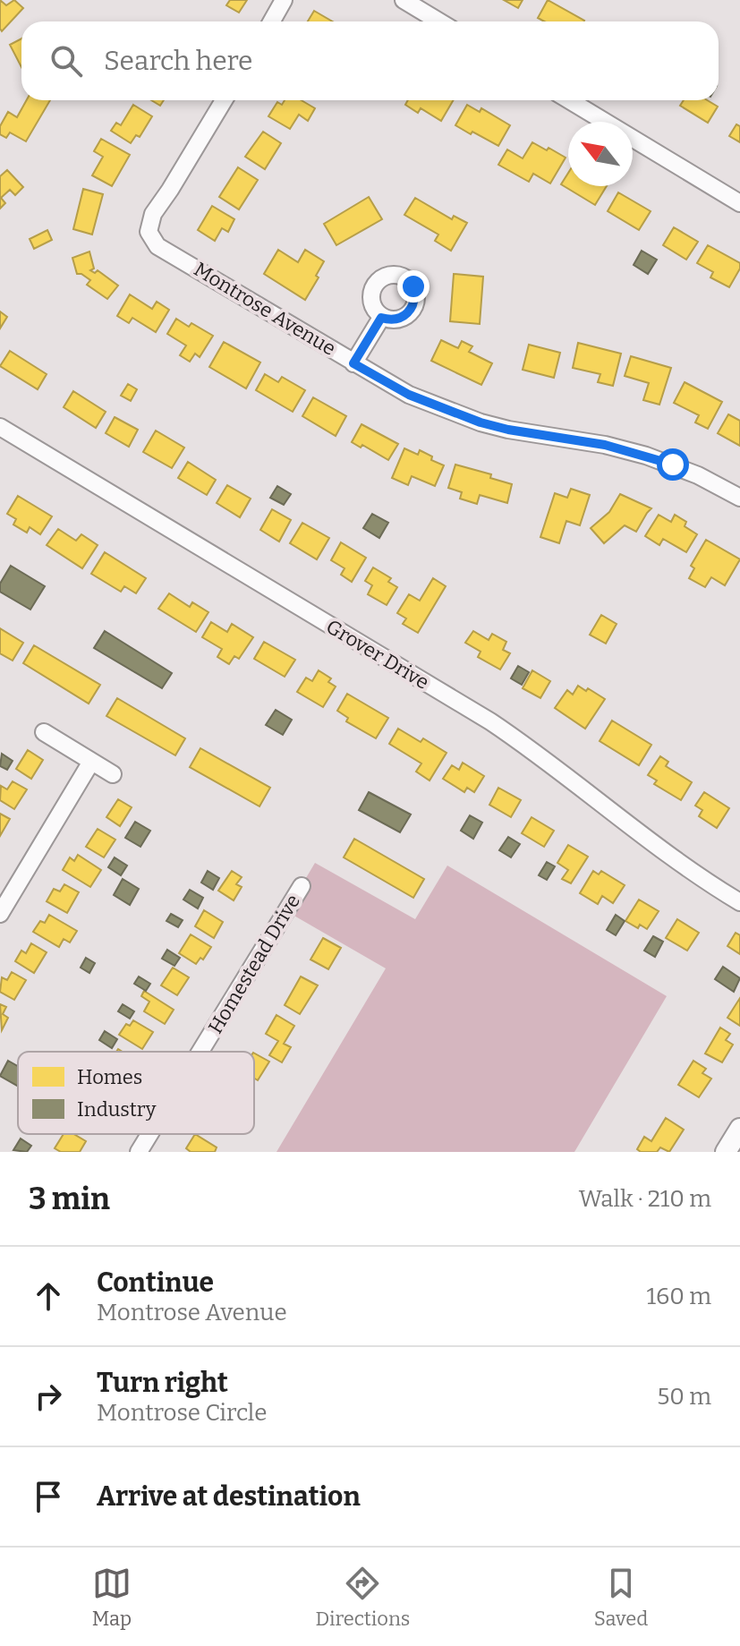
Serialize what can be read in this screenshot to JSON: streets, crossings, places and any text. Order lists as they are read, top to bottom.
{
  "streets": {
    "street": ["Montrose Avenue", "Grover Drive", "Homestead Drive"]
  },
  "legend": ["Homes", "Industry"],
  "north": "top left",
  "page": {
    "search": "Search here",
    "heading": ["3 min", "Walk · 210 m"],
    "list": [
      ["Continue", "Montrose Avenue", "160 m"],
      ["Turn right", "Montrose Circle", "50 m"],
      "Arrive at destination"
    ],
    "nav": ["Map", "Directions", "Saved"]
  }
}
